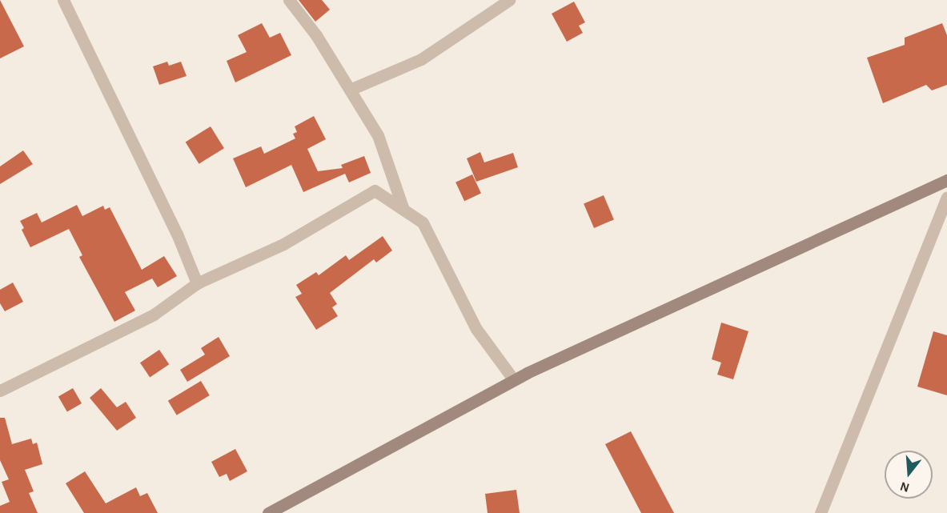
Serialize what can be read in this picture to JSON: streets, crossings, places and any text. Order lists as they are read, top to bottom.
{
  "north": "bottom"
}
